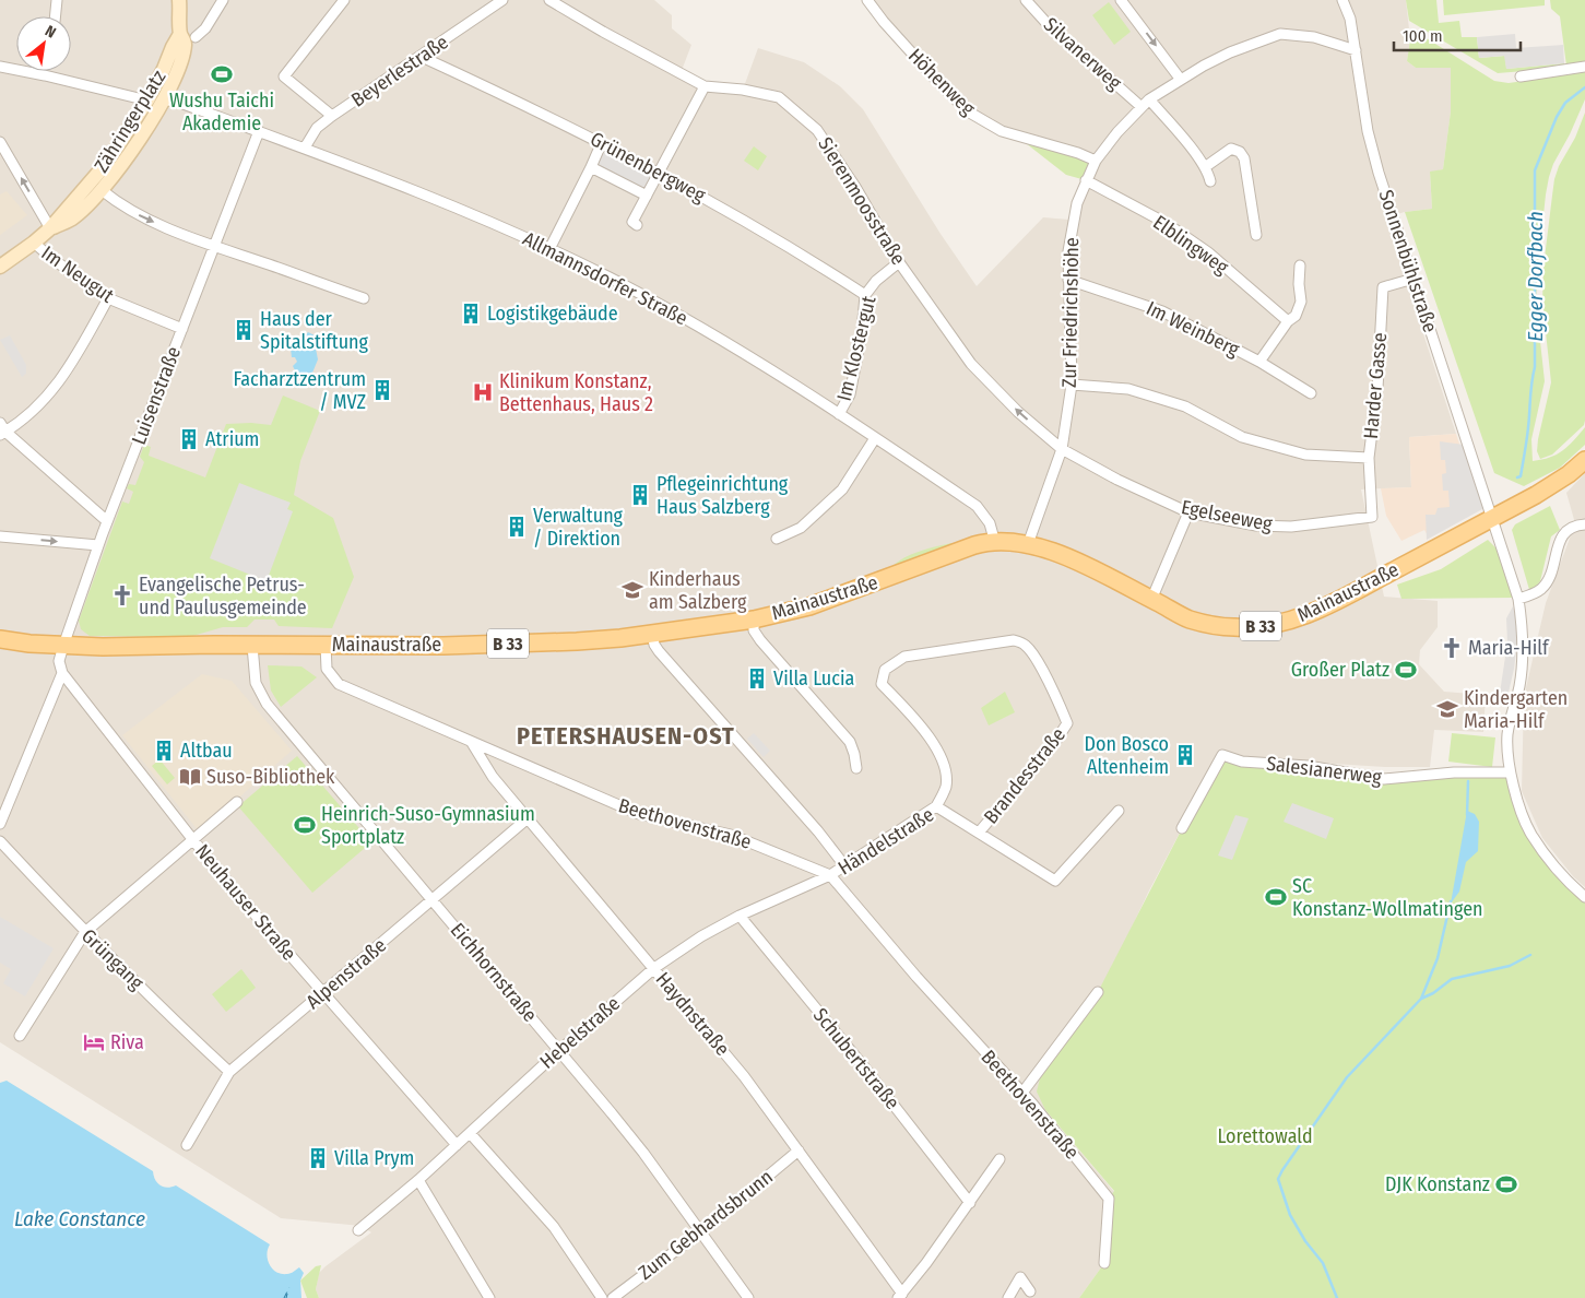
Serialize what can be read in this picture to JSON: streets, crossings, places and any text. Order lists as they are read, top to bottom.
{
  "streets": {
    "main road": ["Zähringerplatz", "Mainaustraße", "B 33"],
    "street": [
      "Silvanerweg",
      "Beyerlestraße",
      "Höhenweg",
      "Grünenbergweg",
      "Sierenmoosstraße",
      "Elblingweg",
      "Sonnenbühlstraße",
      "Im Neugut",
      "Allmannsdorfer Straße",
      "Zur Friedrichshöhe",
      "Im Weinberg",
      "Im Klostergut",
      "Harder Gasse",
      "Luisenstraße",
      "Egelseeweg",
      "Salesianerweg",
      "Brandesstraße",
      "Beethovenstraße",
      "Händelstraße",
      "Neuhauser Straße",
      "Grüngang",
      "Eichhornstraße",
      "Alpenstraße",
      "Haydnstraße",
      "Hebelstraße",
      "Schubertstraße",
      "Zum Gebhardsbrunn"
    ]
  },
  "crossings": [
    ["Silvanerweg", "Zur Friedrichshöhe"],
    ["Beyerlestraße", "Grünenbergweg"],
    ["Beyerlestraße", "Allmannsdorfer Straße"],
    ["Höhenweg", "Zur Friedrichshöhe"],
    ["Zähringerplatz", "Im Neugut"],
    ["Zähringerplatz", "Allmannsdorfer Straße"],
    ["Grünenbergweg", "Im Klostergut"],
    ["Sierenmoosstraße", "Zur Friedrichshöhe"],
    ["Sierenmoosstraße", "Im Klostergut"],
    ["Sierenmoosstraße", "Egelseeweg"],
    ["Elblingweg", "Zur Friedrichshöhe"],
    ["Sonnenbühlstraße", "Zur Friedrichshöhe"],
    ["Sonnenbühlstraße", "Harder Gasse"],
    ["Sonnenbühlstraße", "Mainaustraße"],
    ["Sonnenbühlstraße", "Salesianerweg"],
    ["Im Neugut", "Luisenstraße"],
    ["Allmannsdorfer Straße", "Im Klostergut"],
    ["Allmannsdorfer Straße", "Luisenstraße"],
    ["Allmannsdorfer Straße", "Mainaustraße"],
    ["Zur Friedrichshöhe", "Im Weinberg"],
    ["Zur Friedrichshöhe", "Egelseeweg"],
    ["Zur Friedrichshöhe", "Mainaustraße"],
    ["Harder Gasse", "Egelseeweg"],
    ["Luisenstraße", "Mainaustraße"],
    ["Mainaustraße", "Beethovenstraße"],
    ["Mainaustraße", "Eichhornstraße"],
    ["Brandesstraße", "Händelstraße"],
    ["Beethovenstraße", "Händelstraße"],
    ["Beethovenstraße", "Haydnstraße"],
    ["Beethovenstraße", "Hebelstraße"],
    ["Händelstraße", "Hebelstraße"],
    ["Neuhauser Straße", "Alpenstraße"],
    ["Neuhauser Straße", "Hebelstraße"],
    ["Grüngang", "Alpenstraße"],
    ["Eichhornstraße", "Alpenstraße"],
    ["Eichhornstraße", "Hebelstraße"],
    ["Eichhornstraße", "Zum Gebhardsbrunn"],
    ["Alpenstraße", "Haydnstraße"],
    ["Haydnstraße", "Hebelstraße"],
    ["Haydnstraße", "Zum Gebhardsbrunn"],
    ["Hebelstraße", "Schubertstraße"]
  ],
  "one_way": ["Sierenmoosstraße"],
  "districts": ["PETERSHAUSEN-OST"],
  "water": ["Egger Dorfbach", "Lake Constance"],
  "parks": ["Lorettowald"],
  "places": {
    "sports": [
      "Wushu Taichi Akademie",
      "Großer Platz",
      "Heinrich-Suso-Gymnasium Sportplatz",
      "SC Konstanz-Wollmatingen",
      "DJK Konstanz"
    ],
    "building": [
      "Logistikgebäude",
      "Haus der Spitalstiftung",
      "Facharztzentrum / MVZ",
      "Atrium",
      "Pflegeinrichtung Haus Salzberg",
      "Verwaltung / Direktion",
      "Villa Lucia",
      "Altbau",
      "Don Bosco Altenheim",
      "Villa Prym"
    ],
    "hospital": ["Klinikum Konstanz, Bettenhaus, Haus 2"],
    "school or university": ["Kinderhaus am Salzberg", "Kindergarten Maria-Hilf"],
    "church": ["Evangelische Petrus- und Paulusgemeinde", "Maria-Hilf"],
    "library": ["Suso-Bibliothek"],
    "hotel": ["Riva"]
  },
  "scale_bar": "100 m",
  "north": "top right"
}
